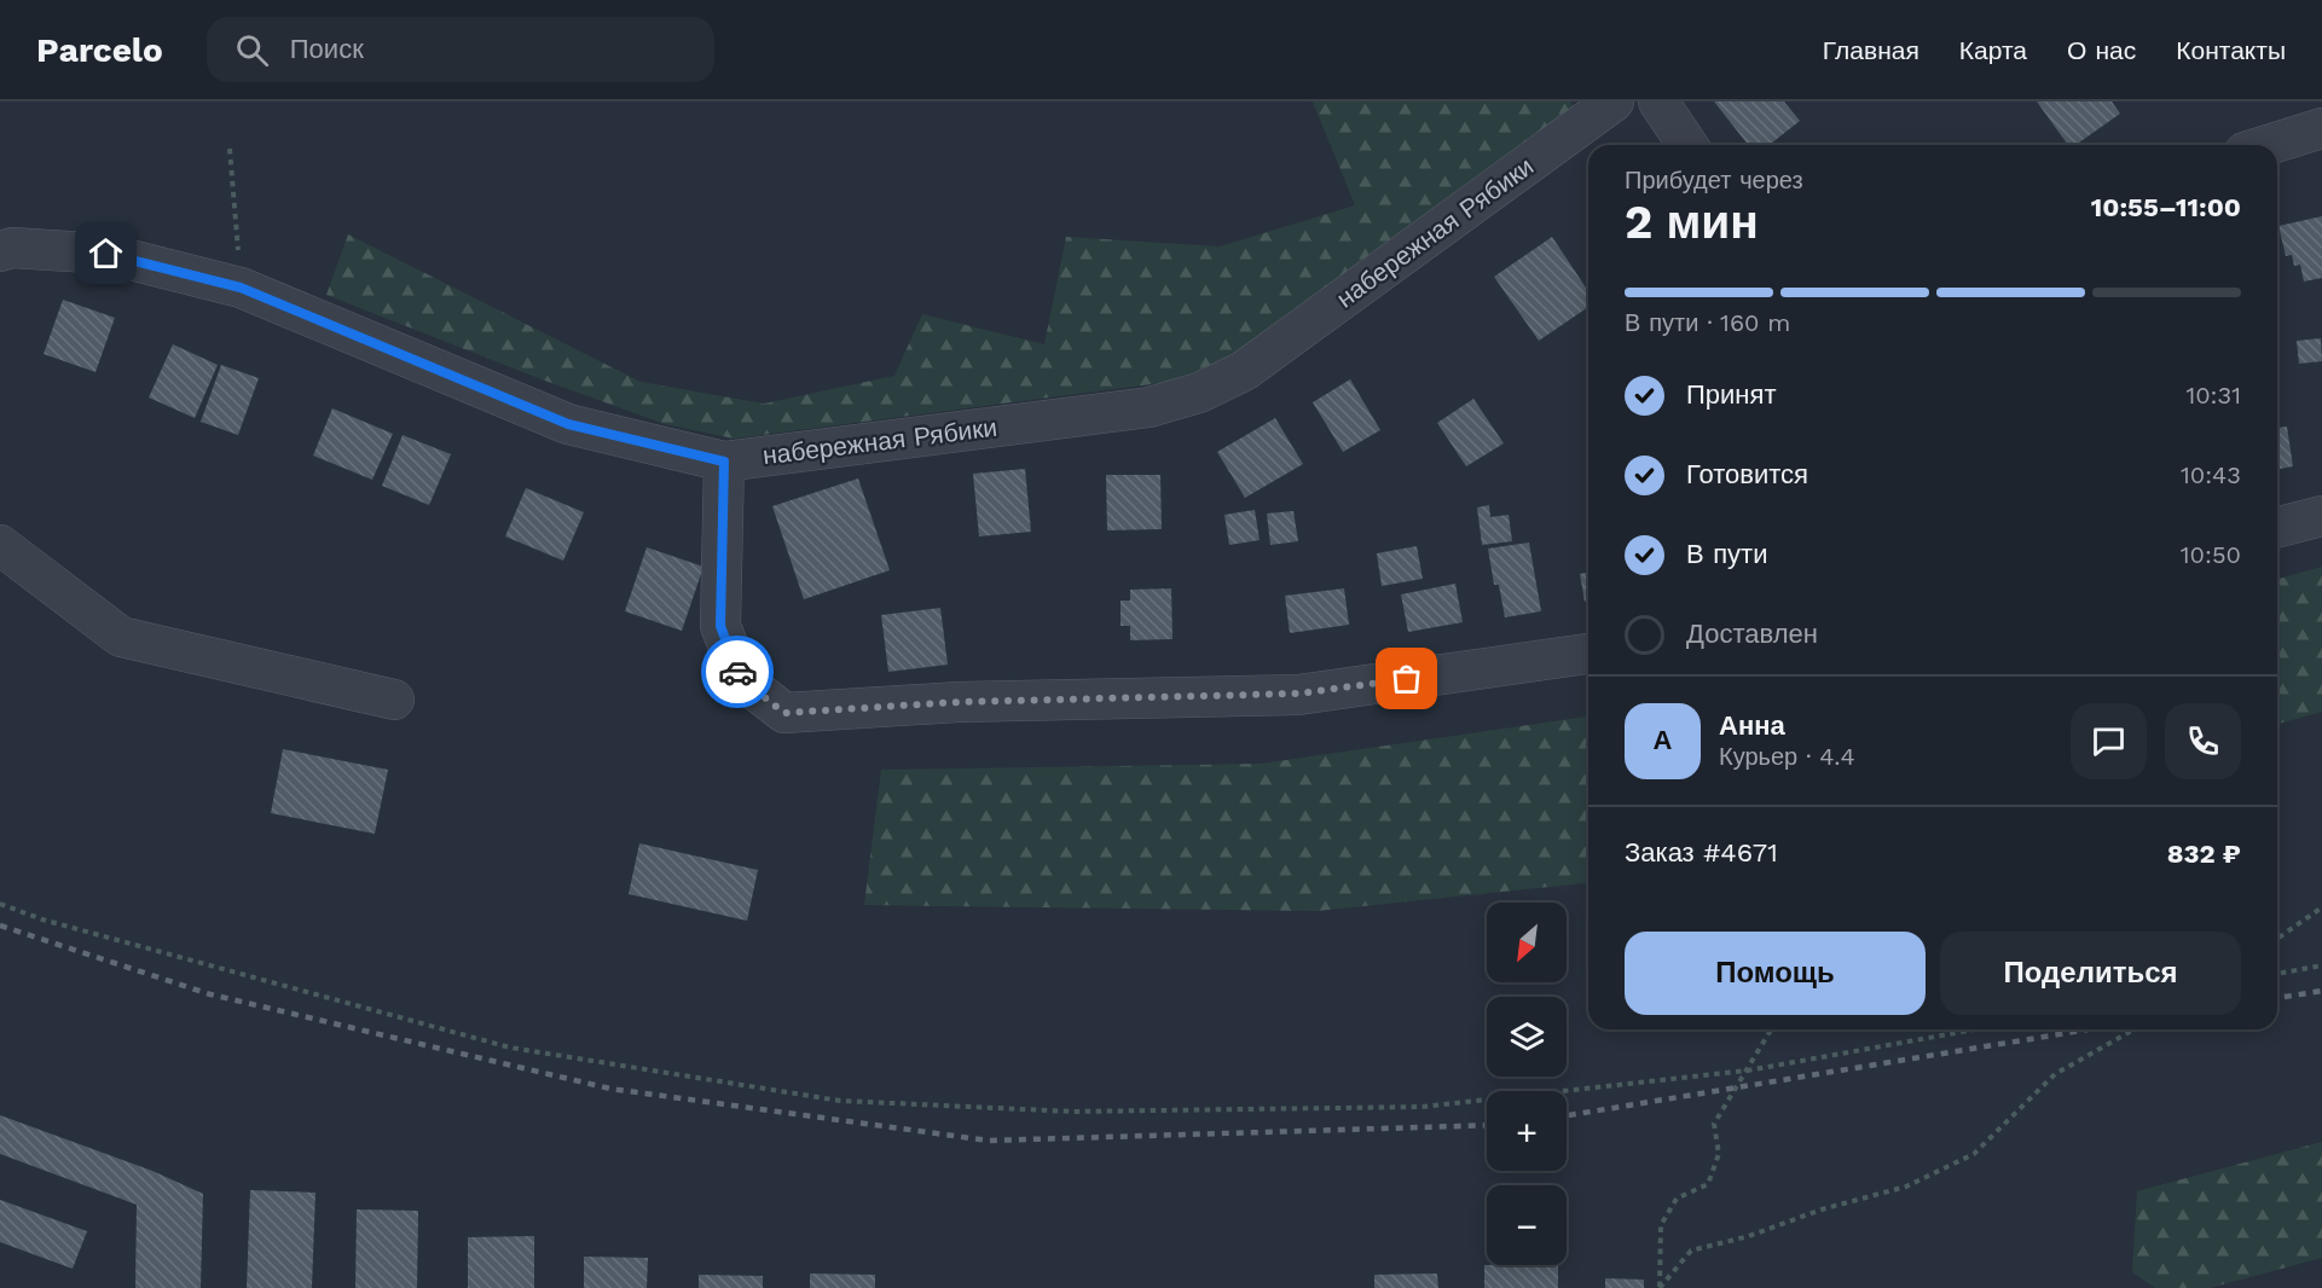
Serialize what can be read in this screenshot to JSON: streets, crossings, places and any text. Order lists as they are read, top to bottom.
{
  "streets": {
    "street": ["набережная Рябики"]
  },
  "north": "bottom left",
  "page": {
    "header": "Parcelo",
    "search": "Поиск",
    "nav": [
      "Главная",
      "Карта",
      "О нас",
      "Контакты"
    ],
    "heading": ["2 мин", "Прибудет через", "10:55–11:00"],
    "panel": [
      "Анна",
      "Курьер · 4.4",
      "Заказ #4671",
      "832 ₽"
    ],
    "bar": "В пути · 160 m",
    "list": [
      ["Принят", "10:31"],
      ["Готовится", "10:43"],
      ["В пути", "10:50"],
      "Доставлен"
    ],
    "round": "А",
    "map_buttons": ["+", "−"],
    "buttons": ["Помощь", "Поделиться"]
  }
}
